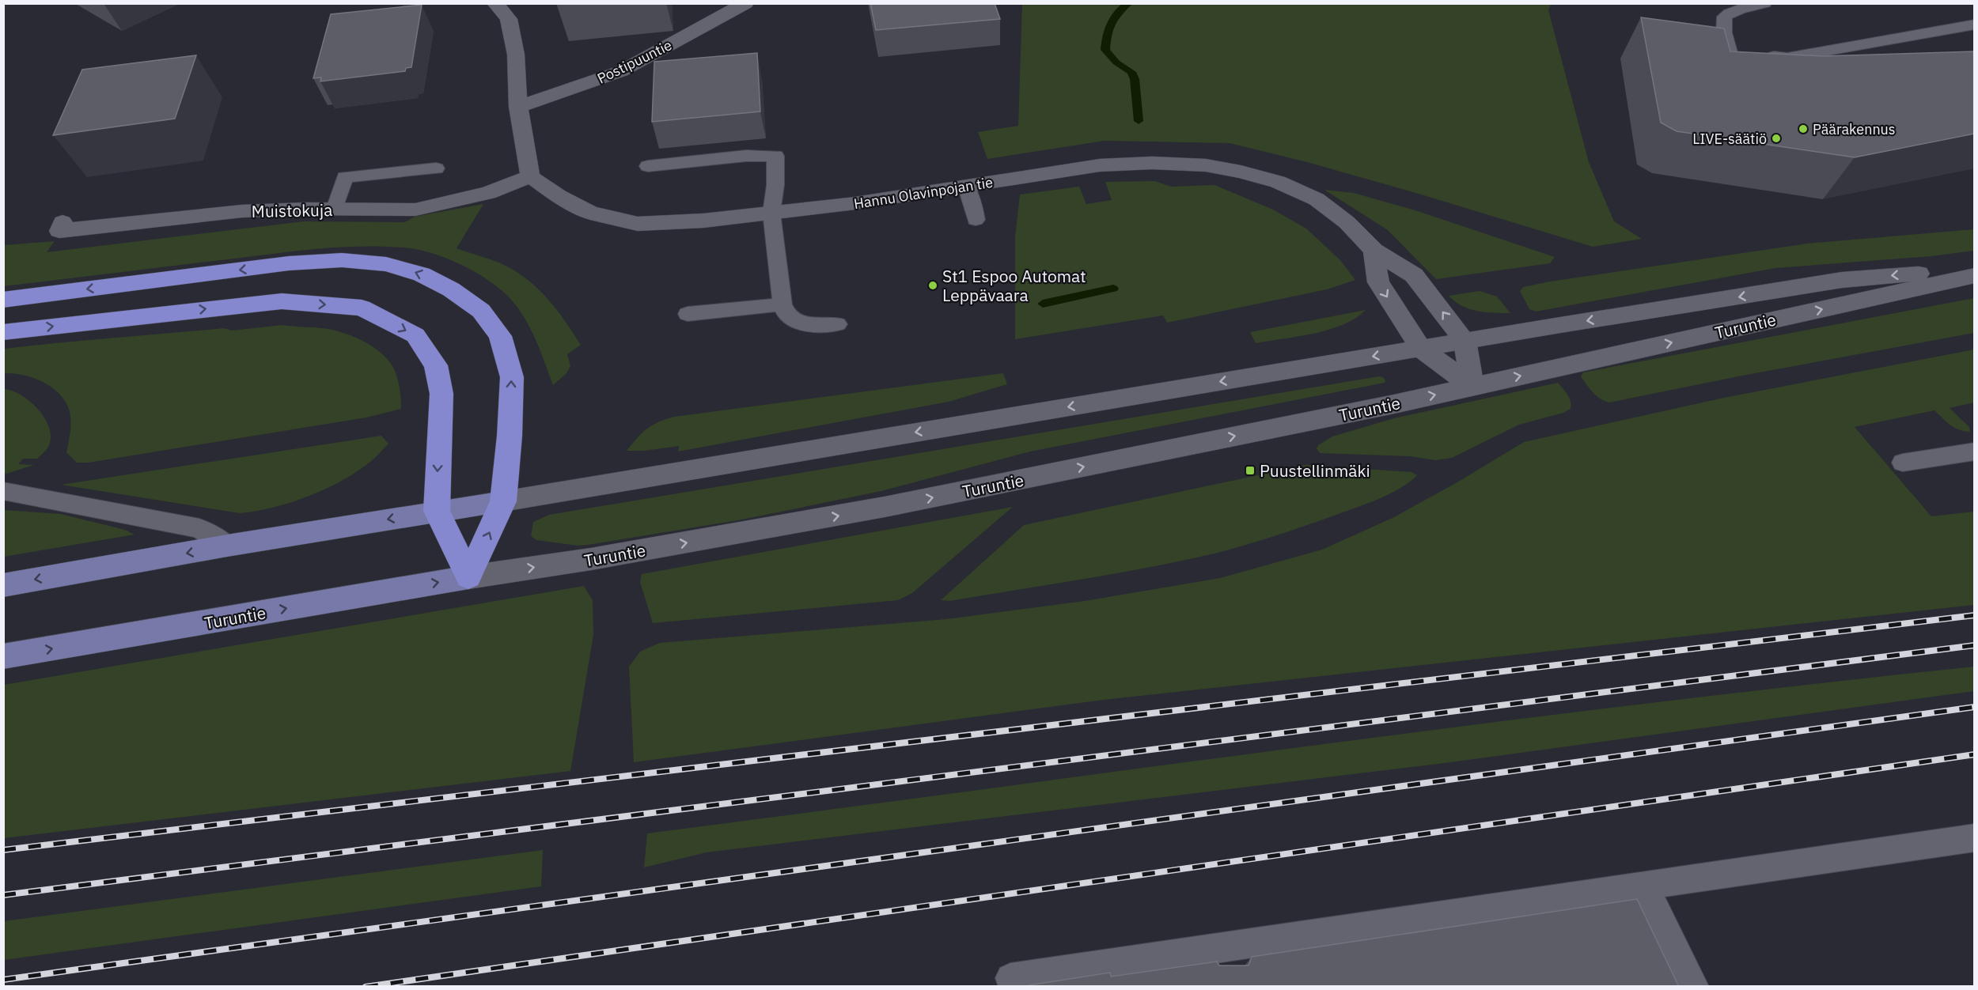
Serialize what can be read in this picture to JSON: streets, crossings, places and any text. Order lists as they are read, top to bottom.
{
  "streets": {
    "main road": [
      "Postipuuntie",
      "Hannu Olavinpojan tie",
      "Muistokuja",
      "Turuntie"
    ]
  },
  "crossings": [
    ["Hannu Olavinpojan tie", "Muistokuja"],
    ["Hannu Olavinpojan tie", "Turuntie"]
  ],
  "places": {
    "other": ["Päärakennus", "LIVE-säätiö", "St1 Espoo Automat Leppävaara"],
    "transit": ["Puustellinmäki"]
  }
}
